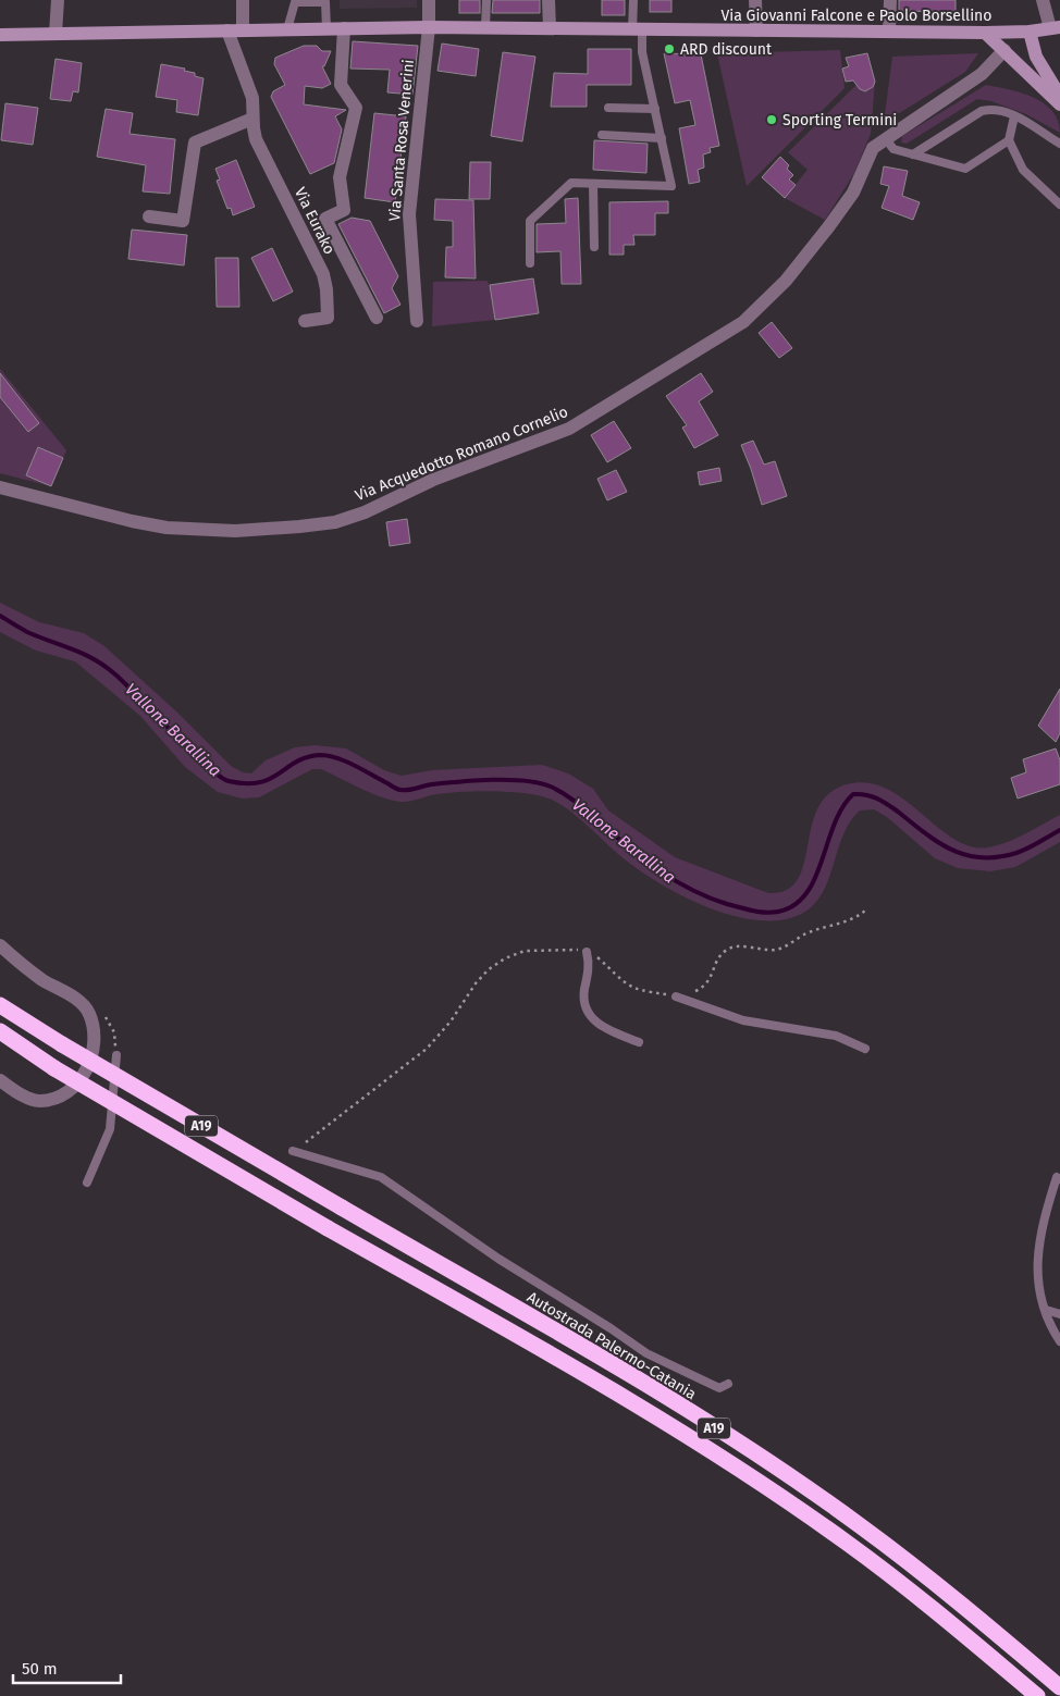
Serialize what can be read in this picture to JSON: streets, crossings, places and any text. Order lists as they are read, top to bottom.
{
  "streets": {
    "highway": ["A19", "Autostrada Palermo-Catania"],
    "main road": ["Via Giovanni Falcone e Paolo Borsellino"],
    "street": ["Via Santa Rosa Venerini", "Via Eurako", "Via Acquedotto Romano Cornelio"]
  },
  "crossings": [
    ["Via Giovanni Falcone e Paolo Borsellino", "Via Santa Rosa Venerini"],
    ["Via Giovanni Falcone e Paolo Borsellino", "Via Eurako"],
    ["A19", "Autostrada Palermo-Catania"]
  ],
  "water": ["Vallone Barallina"],
  "places": ["ARD discount", "Sporting Termini"],
  "scale_bar": "50 m"
}
